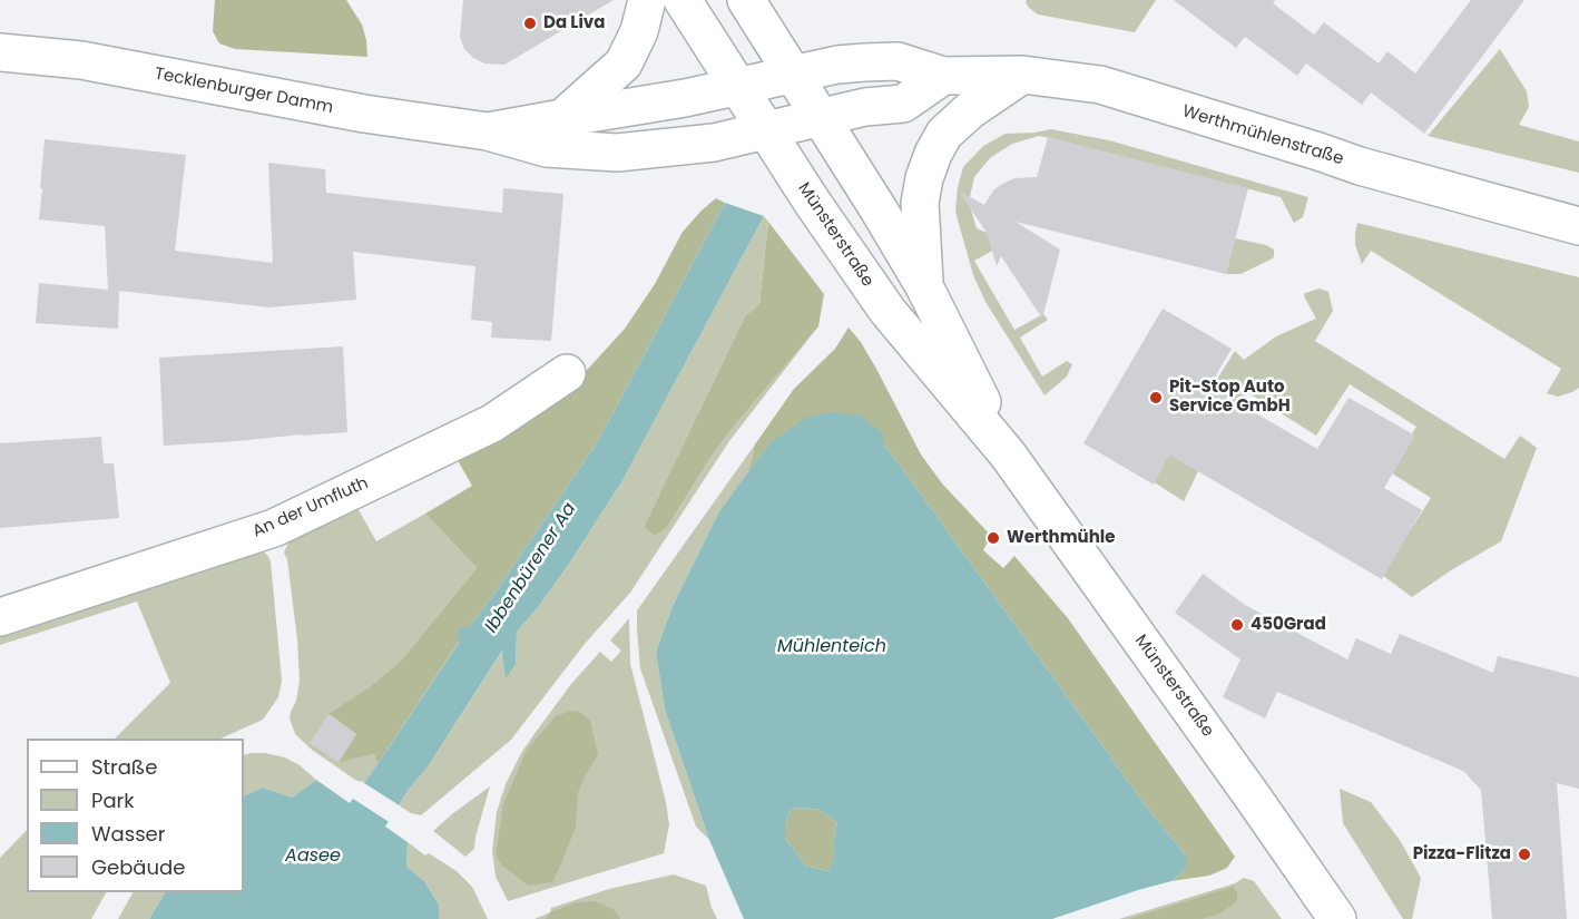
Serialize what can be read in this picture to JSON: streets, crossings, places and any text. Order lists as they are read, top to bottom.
{
  "streets": {
    "main road": [
      "Tecklenburger Damm",
      "Werthmühlenstraße",
      "Münsterstraße",
      "An der Umfluth"
    ]
  },
  "crossings": [
    ["Tecklenburger Damm", "Werthmühlenstraße"],
    ["Tecklenburger Damm", "Münsterstraße"],
    ["Werthmühlenstraße", "Münsterstraße"]
  ],
  "water": ["Ibbenbürener Aa", "Mühlenteich", "Aasee"],
  "places": [
    "Da Liva",
    "Pit-Stop Auto Service GmbH",
    "Werthmühle",
    "450Grad",
    "Pizza-Flitza"
  ],
  "legend": [
    "Straße",
    "Park",
    "Wasser",
    "Gebäude"
  ]
}
